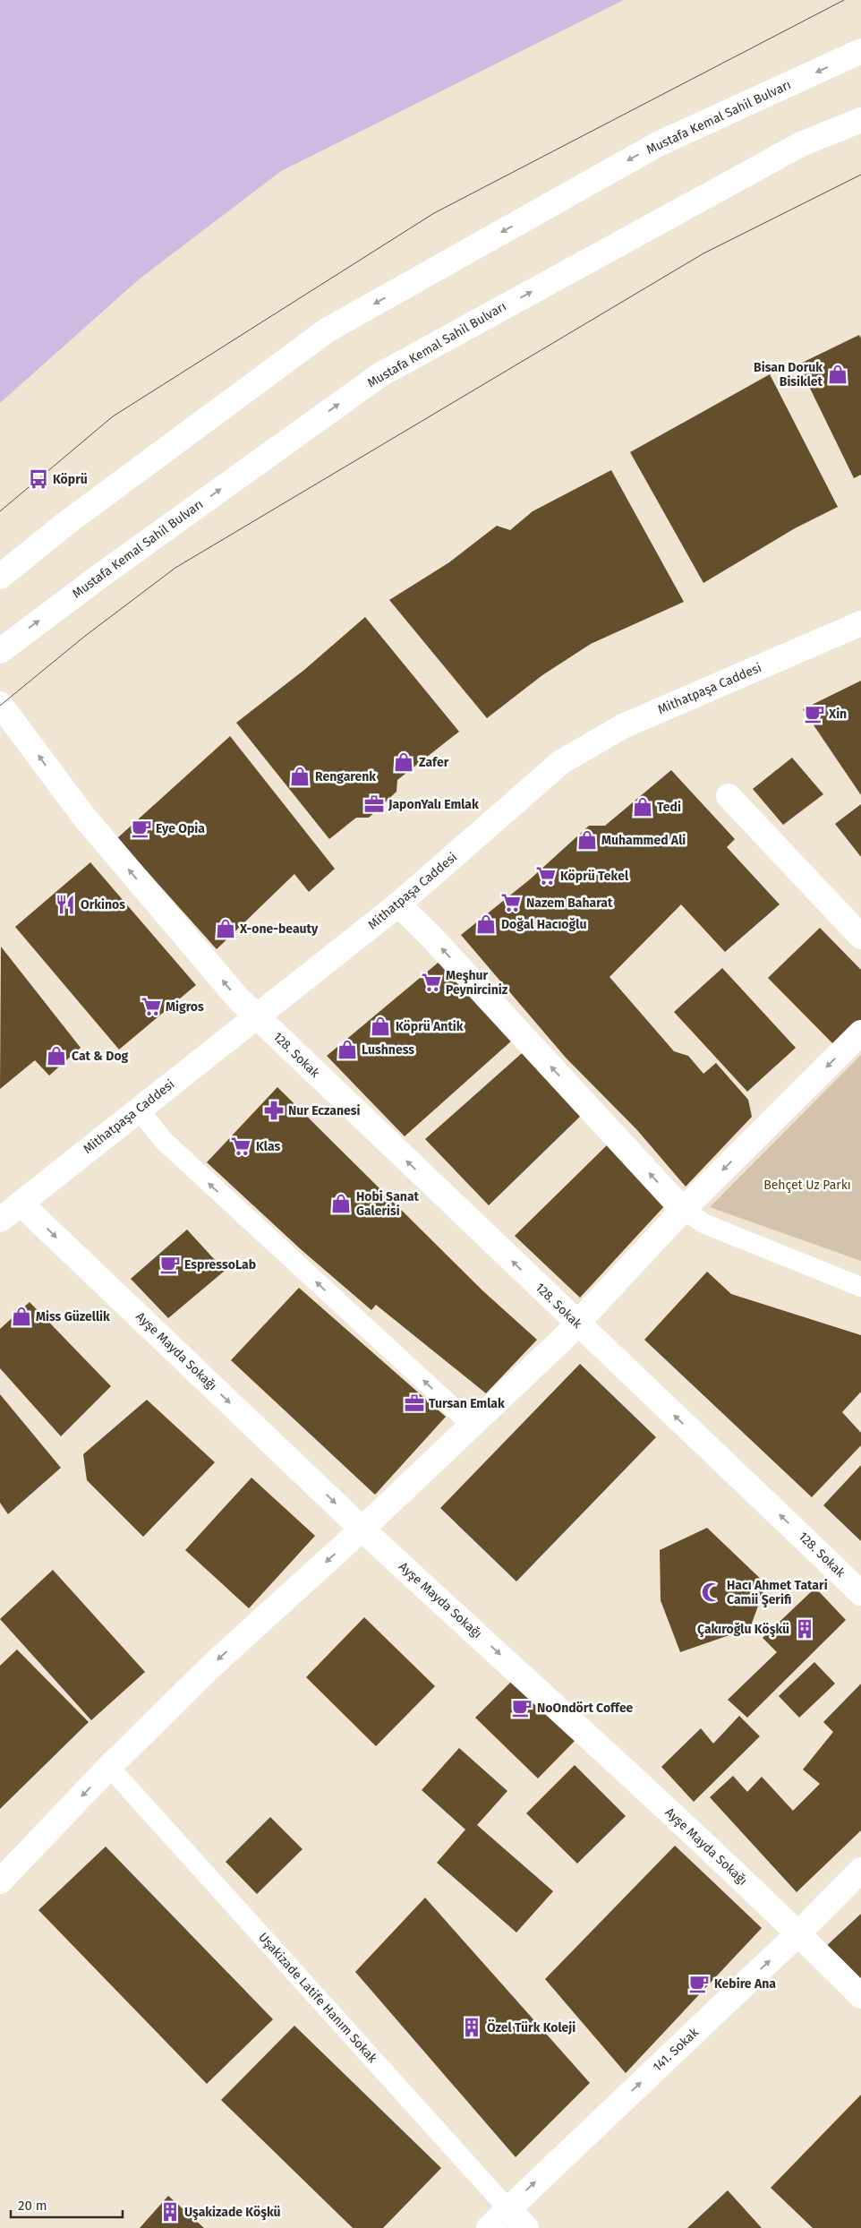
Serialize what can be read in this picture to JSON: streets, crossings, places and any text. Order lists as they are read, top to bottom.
{
  "streets": {
    "street": [
      "Mustafa Kemal Sahil Bulvarı",
      "Mithatpaşa Caddesi",
      "128. Sokak",
      "Ayşe Mayda Sokağı",
      "Uşakizade Latife Hanım Sokak",
      "141. Sokak"
    ]
  },
  "crossings": [
    ["Mithatpaşa Caddesi", "128. Sokak"],
    ["Mithatpaşa Caddesi", "Ayşe Mayda Sokağı"],
    ["Ayşe Mayda Sokağı", "141. Sokak"],
    ["Uşakizade Latife Hanım Sokak", "141. Sokak"]
  ],
  "one_way": ["Ayşe Mayda Sokağı", "141. Sokak"],
  "parks": ["Behçet Uz Parkı"],
  "places": {
    "shop": [
      "Bisan Doruk Bisiklet",
      "Zafer",
      "Rengarenk",
      "Tedi",
      "Muhammed Ali",
      "Doğal Hacıoğlu",
      "X-one-beauty",
      "Köprü Antik",
      "Lushness",
      "Cat & Dog",
      "Hobi Sanat Galerisi",
      "Miss Güzellik"
    ],
    "bus stop": ["Köprü"],
    "cafe": [
      "Xin",
      "Eye Opia",
      "EspressoLab",
      "NoOndört Coffee",
      "Kebire Ana"
    ],
    "office": ["JaponYalı Emlak", "Tursan Emlak"],
    "supermarket": [
      "Köprü Tekel",
      "Nazem Baharat",
      "Meşhur Peynirciniz",
      "Migros",
      "Klas"
    ],
    "restaurant": ["Orkinos"],
    "pharmacy": ["Nur Eczanesi"],
    "mosque": ["Hacı Ahmet Tatari Camii Şerifi"],
    "building": ["Çakıroğlu Köşkü", "Özel Türk Koleji", "Uşakizade Köşkü"]
  },
  "scale_bar": "20 m"
}
